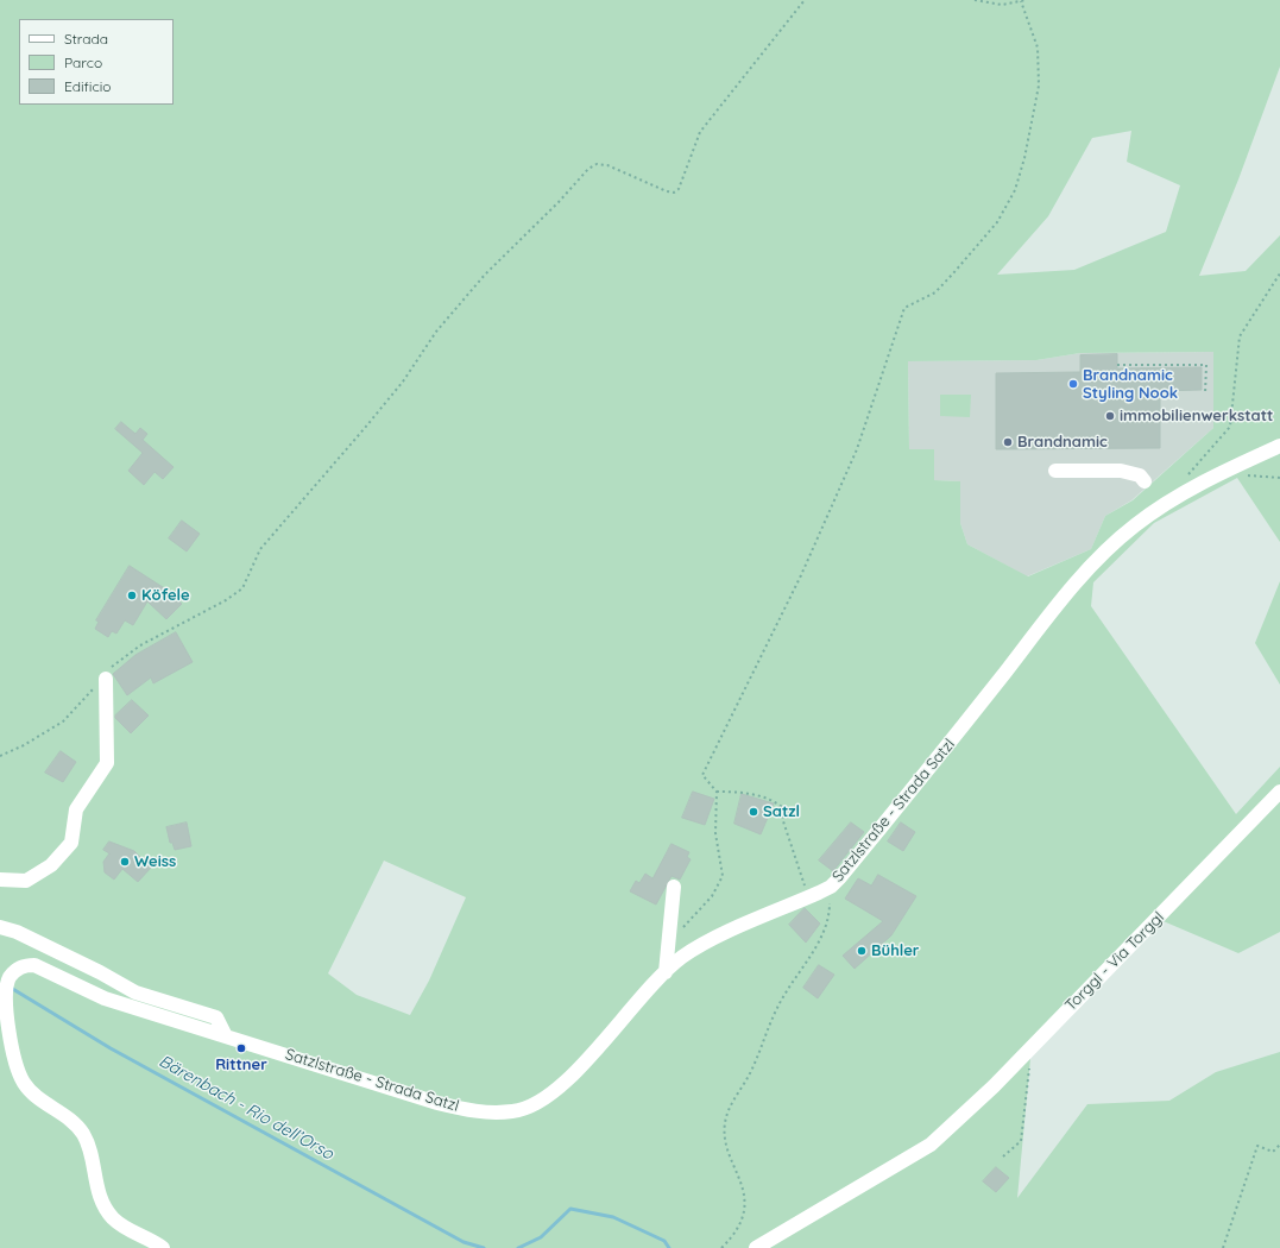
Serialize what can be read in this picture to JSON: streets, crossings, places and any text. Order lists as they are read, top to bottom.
{
  "streets": {
    "street": ["Satzlstraße - Strada Satzl", "Torggl - Via Torggl"]
  },
  "water": ["Bärenbach - Rio dell’Orso"],
  "places": [
    "Brandnamic Styling Nook",
    "immobilienwerkstatt",
    "Brandnamic",
    "Köfele",
    "Satzl",
    "Weiss",
    "Bühler",
    "Rittner"
  ],
  "legend": ["Strada", "Parco", "Edificio"]
}
